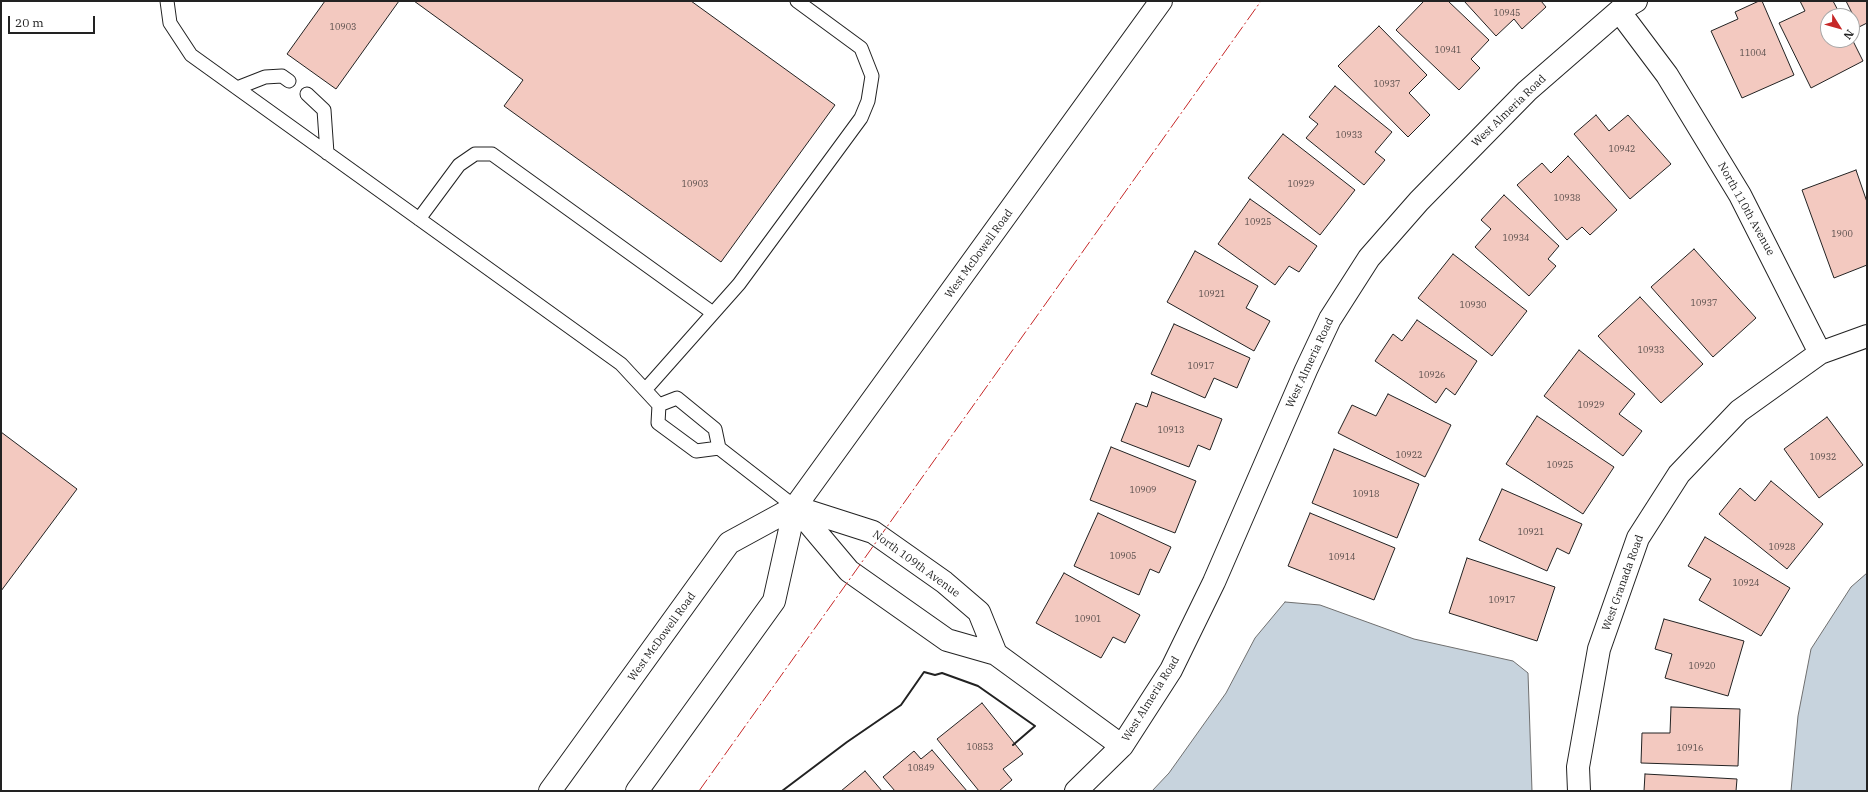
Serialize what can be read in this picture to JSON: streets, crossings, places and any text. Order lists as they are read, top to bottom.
{
  "streets": {
    "street": [
      "West Almeria Road",
      "North 110th Avenue",
      "West McDowell Road",
      "North 109th Avenue",
      "West Granada Road"
    ]
  },
  "crossings": [
    ["West Almeria Road", "North 110th Avenue"],
    ["North 110th Avenue", "West Granada Road"],
    ["West McDowell Road", "North 109th Avenue"]
  ],
  "house_numbers": [
    "10945",
    "10903",
    "10941",
    "11004",
    "10937",
    "10933",
    "10942",
    "10903",
    "10929",
    "10938",
    "10925",
    "1900",
    "10934",
    "10921",
    "10937",
    "10930",
    "10933",
    "10917",
    "10926",
    "10929",
    "10913",
    "10922",
    "10932",
    "10925",
    "10909",
    "10918",
    "10921",
    "10928",
    "10905",
    "10914",
    "10924",
    "10917",
    "10901",
    "10920",
    "10853",
    "10916",
    "10849"
  ],
  "scale_bar": "20 m",
  "north": "bottom right"
}
